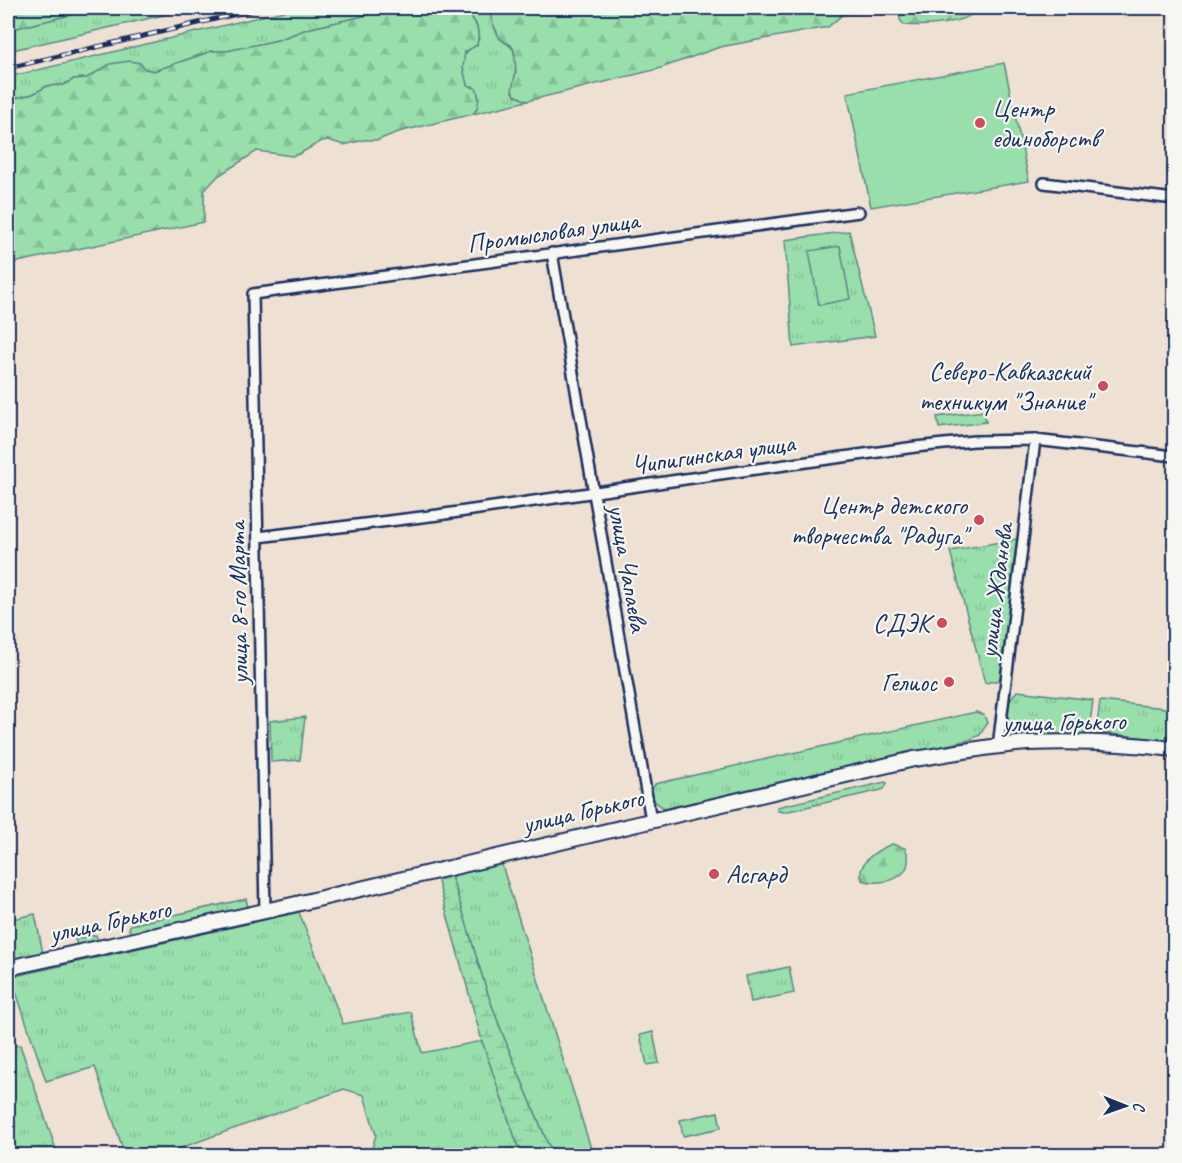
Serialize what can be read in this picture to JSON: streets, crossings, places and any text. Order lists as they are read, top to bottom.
{
  "streets": {
    "main road": ["улица Горького"],
    "street": [
      "Промысловая улица",
      "Чипигинская улица",
      "улица Чапаева",
      "улица Жданова",
      "улица 8-го Марта"
    ]
  },
  "crossings": [
    ["Промысловая улица", "улица Чапаева"],
    ["Промысловая улица", "улица 8-го Марта"],
    ["Чипигинская улица", "улица Чапаева"],
    ["Чипигинская улица", "улица Жданова"],
    ["Чипигинская улица", "улица 8-го Марта"],
    ["улица Чапаева", "улица Горького"],
    ["улица Жданова", "улица Горького"],
    ["улица 8-го Марта", "улица Горького"]
  ],
  "places": [
    "Центр единоборств",
    "Северо-Кавказский техникум \"Знание\"",
    "Центр детского творчества \"Радуга\"",
    "СДЭК",
    "Гелиос",
    "Асгард"
  ],
  "north": "right"
}
